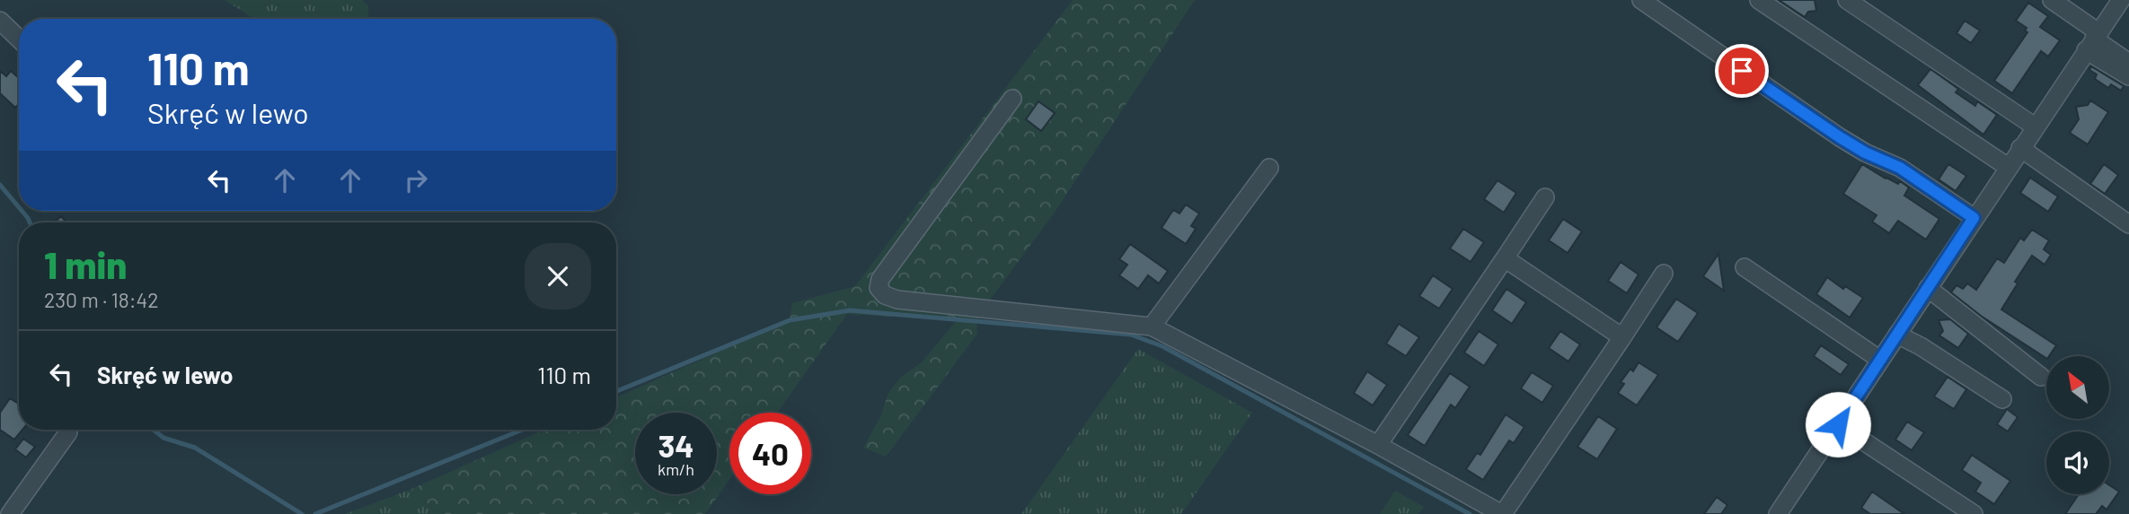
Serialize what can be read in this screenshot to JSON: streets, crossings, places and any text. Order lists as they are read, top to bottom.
{
  "north": "top left",
  "page": {
    "turn": ["110 m", "Skręć w lewo"],
    "heading": ["1 min", "230 m · 18:42"],
    "list": [
      {
        "name": "Skręć w lewo",
        "value": "110 m"
      }
    ],
    "speed": "34 km/h",
    "limit": "40"
  }
}
